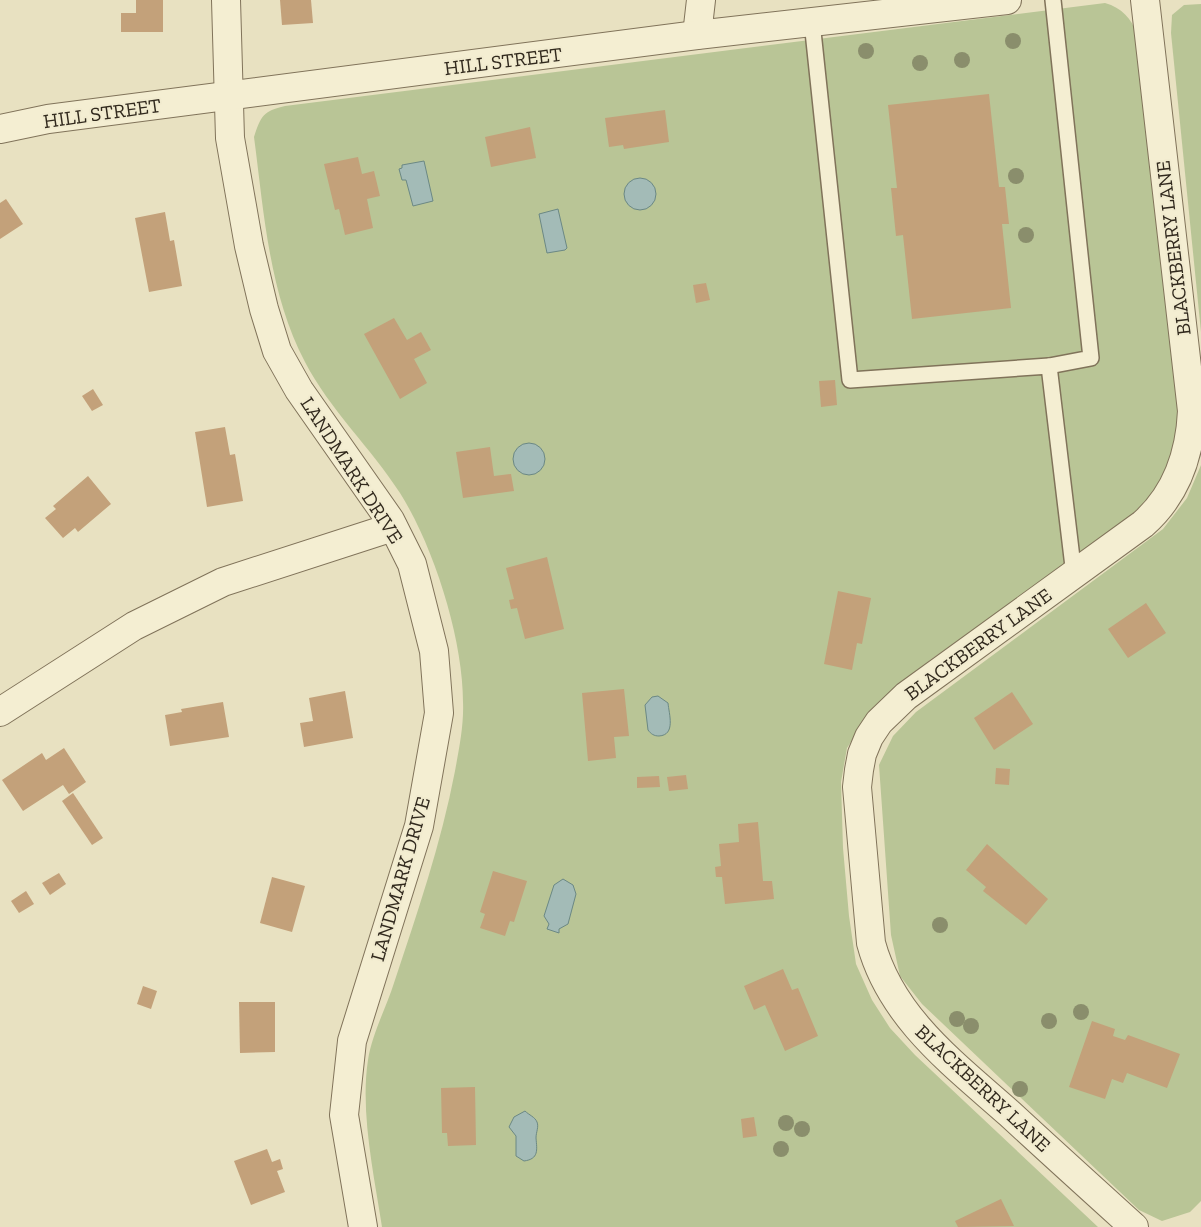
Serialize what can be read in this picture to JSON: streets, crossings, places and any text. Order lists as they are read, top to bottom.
{
  "streets": {
    "street": ["HILL STREET", "BLACKBERRY LANE", "LANDMARK DRIVE"]
  },
  "crossings": [
    ["HILL STREET", "LANDMARK DRIVE"]
  ]
}
